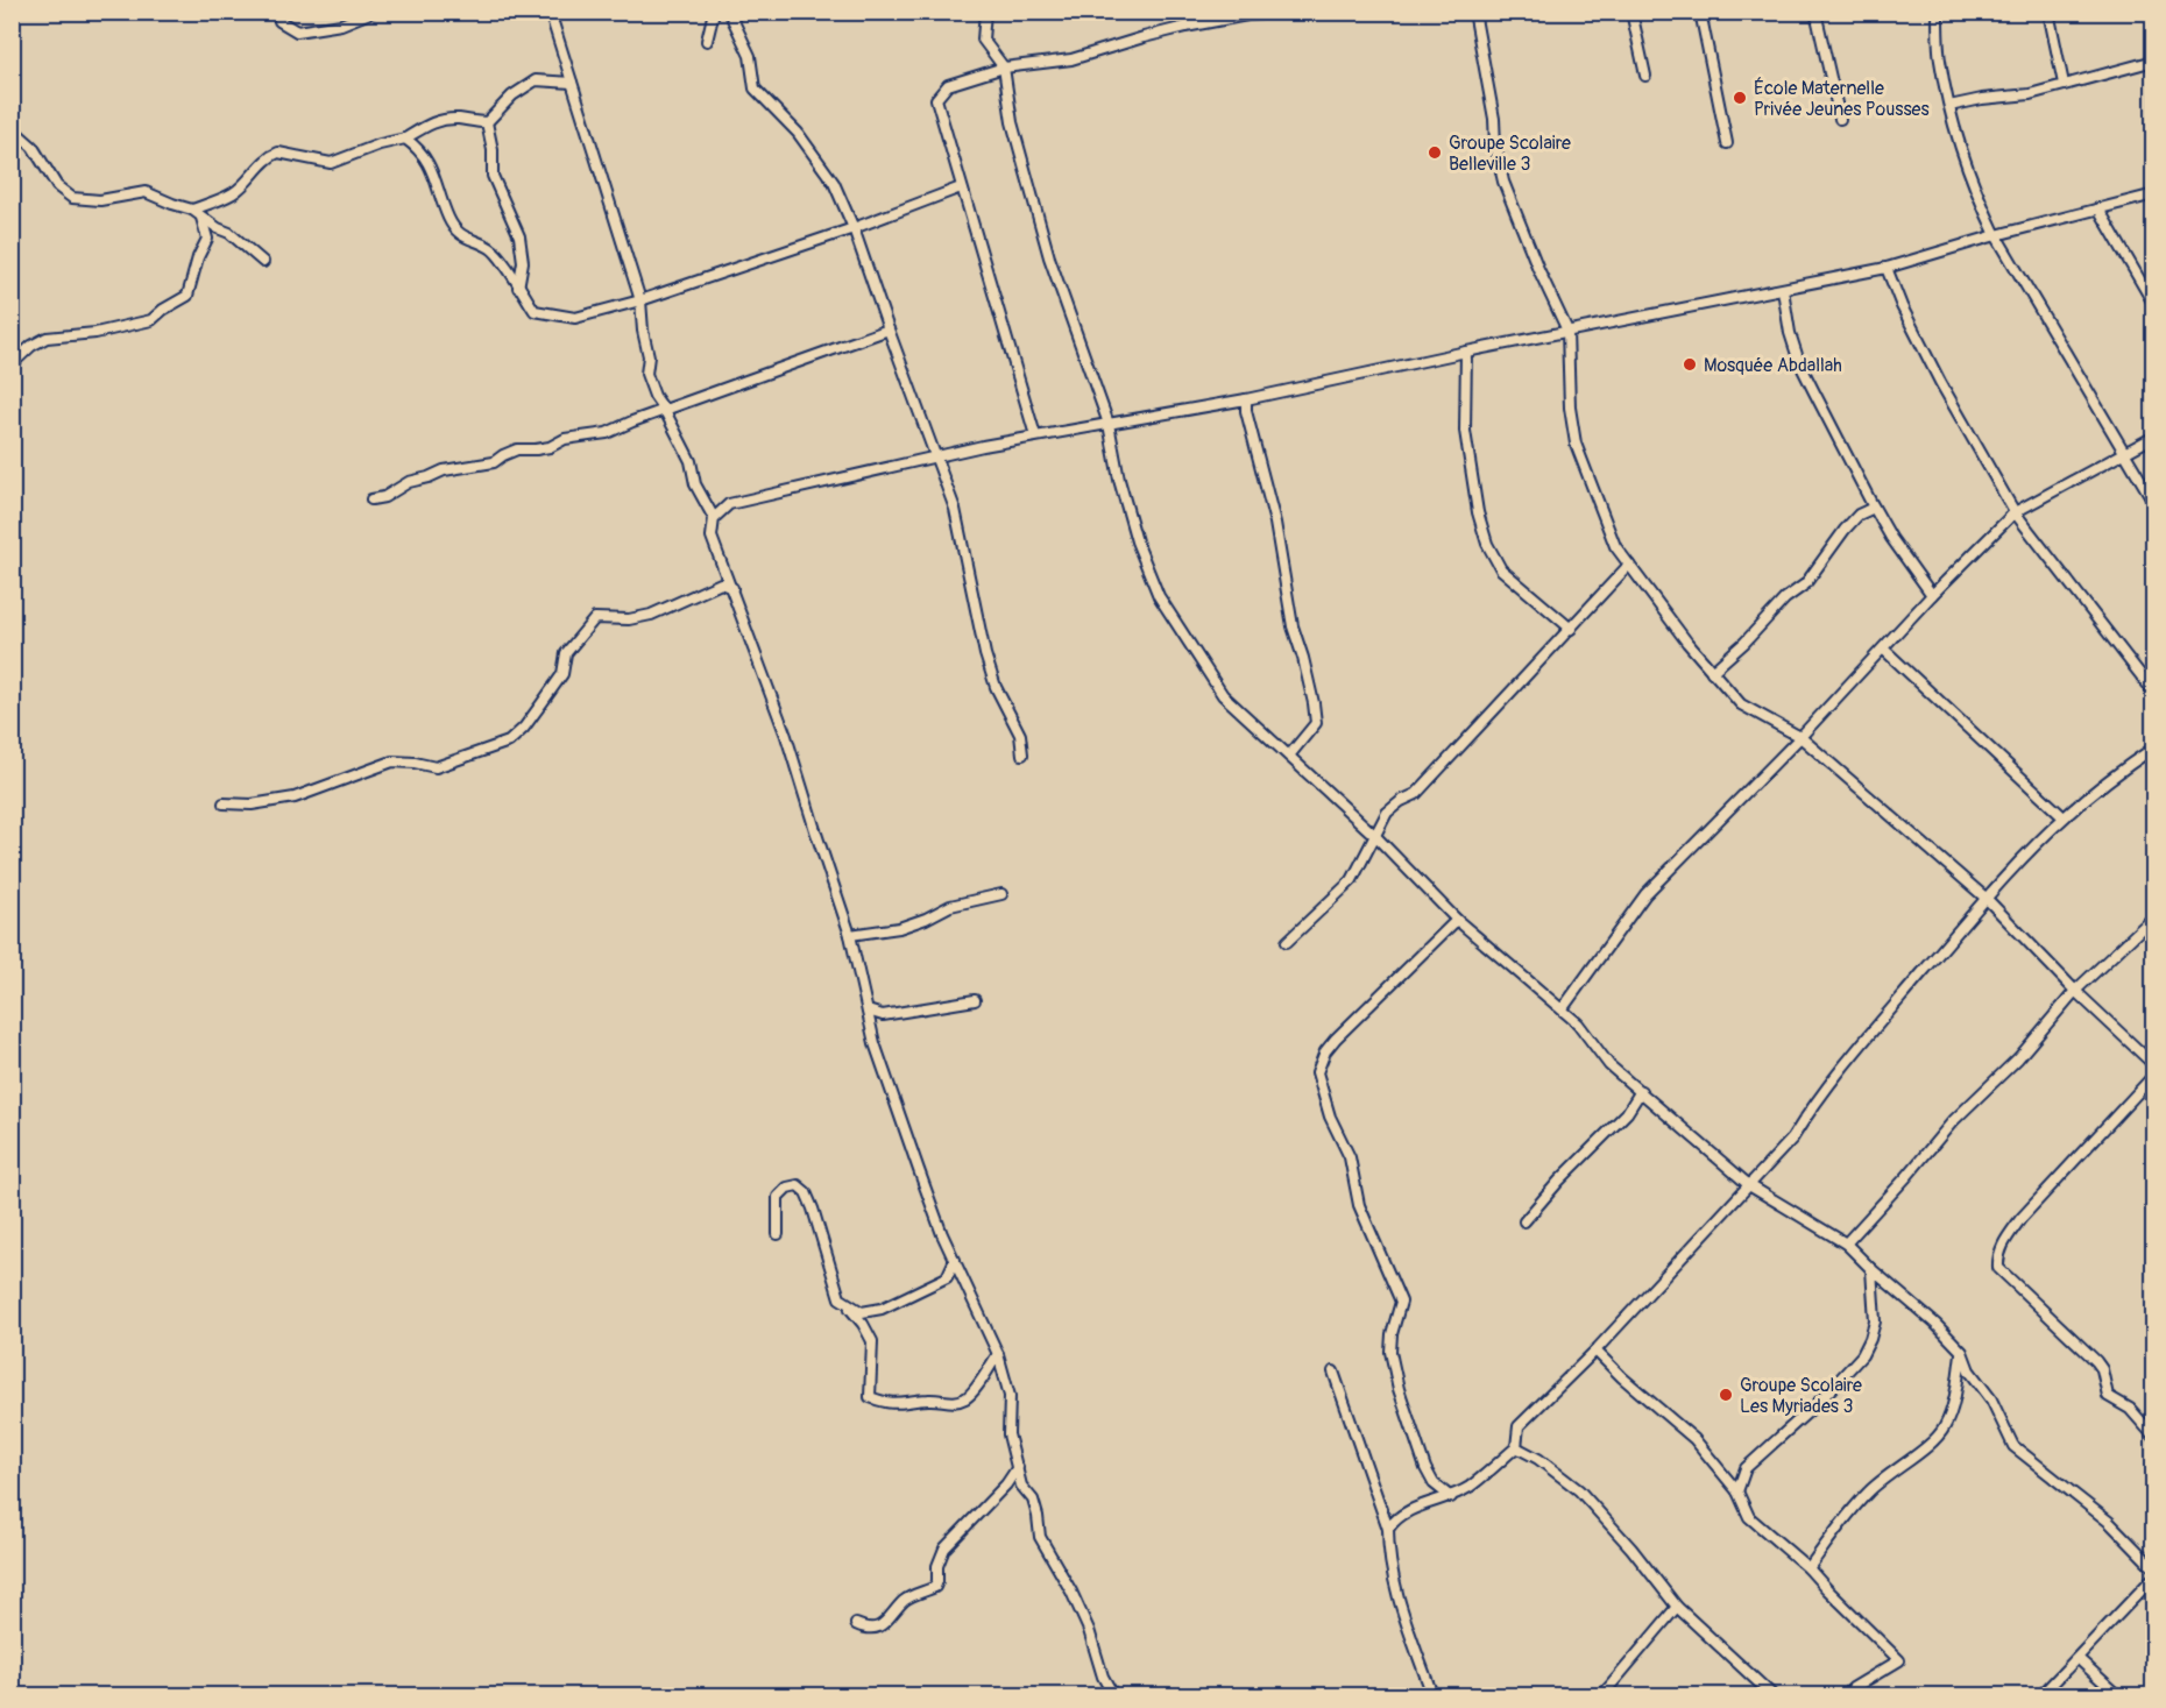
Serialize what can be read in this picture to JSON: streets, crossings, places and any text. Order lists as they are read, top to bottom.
{
  "places": [
    "École Maternelle Privée Jeunes Pousses",
    "Groupe Scolaire Belleville 3",
    "Mosquée Abdallah",
    "Groupe Scolaire Les Myriades 3"
  ]
}
